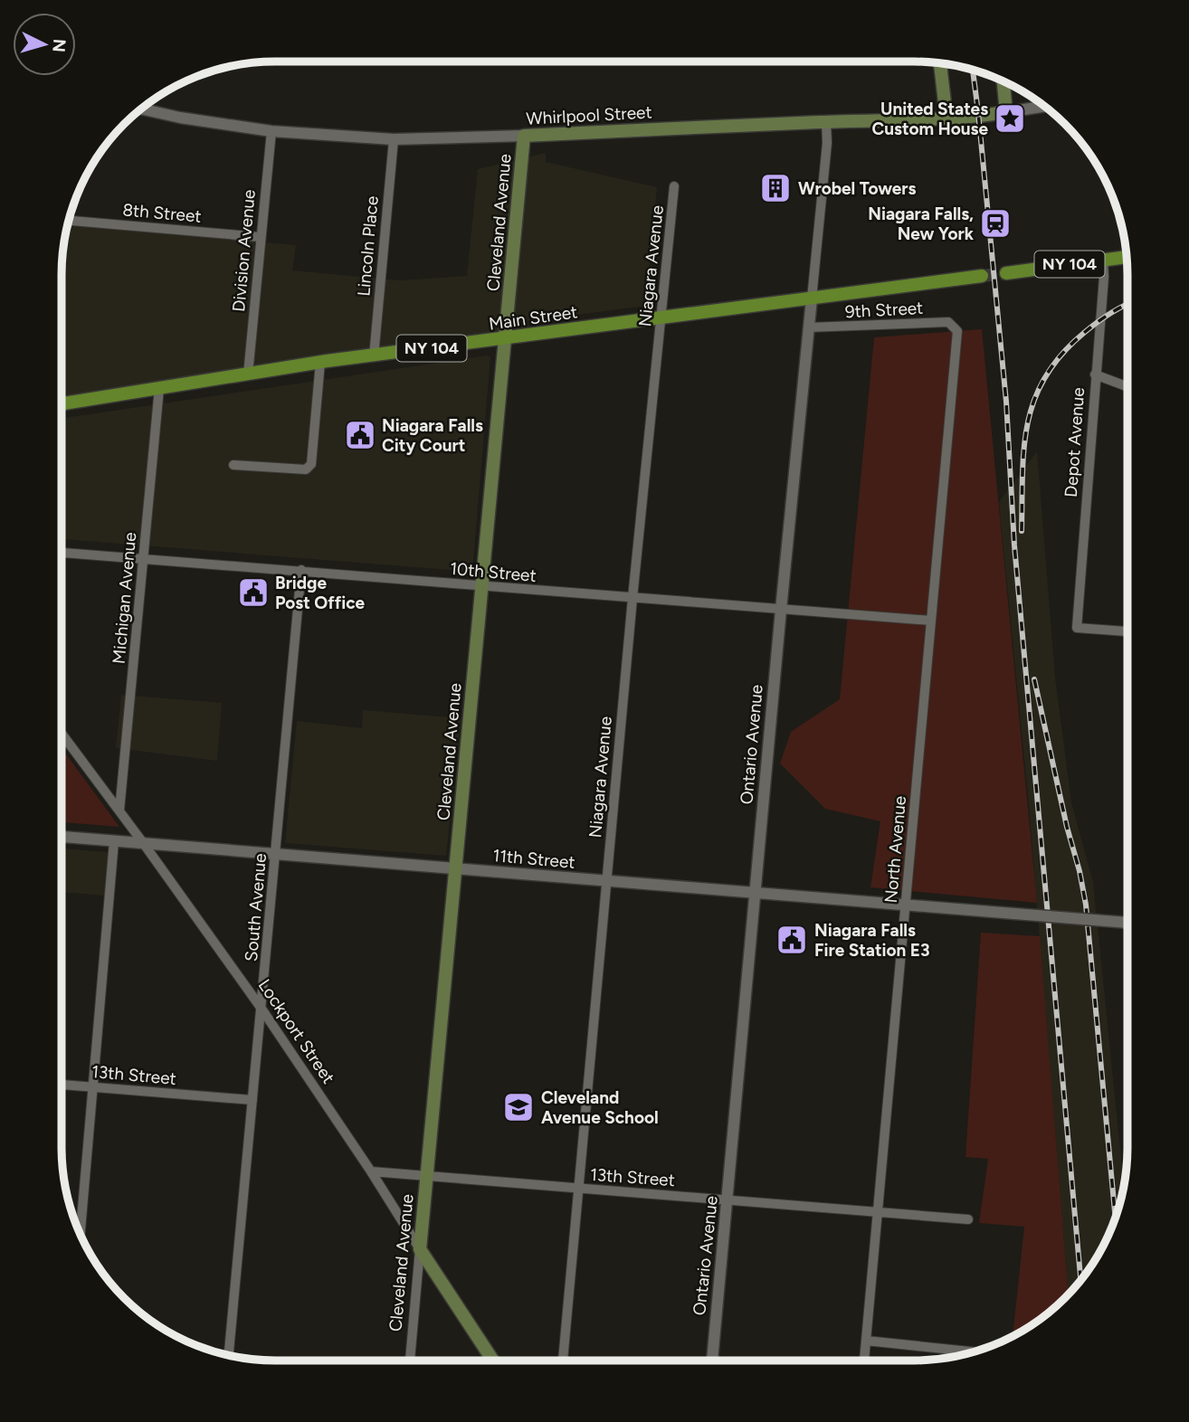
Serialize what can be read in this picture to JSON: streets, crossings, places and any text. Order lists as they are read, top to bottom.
{
  "streets": {
    "main road": [
      "Whirlpool Street",
      "Cleveland Avenue",
      "NY 104",
      "Main Street",
      "Lockport Street"
    ],
    "street": [
      "8th Street",
      "Lincoln Place",
      "Division Avenue",
      "Niagara Avenue",
      "9th Street",
      "Depot Avenue",
      "10th Street",
      "Michigan Avenue",
      "Ontario Avenue",
      "North Avenue",
      "11th Street",
      "South Avenue",
      "13th Street"
    ]
  },
  "crossings": [
    ["Whirlpool Street", "Cleveland Avenue"],
    ["Whirlpool Street", "Lincoln Place"],
    ["Whirlpool Street", "Division Avenue"],
    ["Whirlpool Street", "Ontario Avenue"],
    ["8th Street", "Division Avenue"],
    ["Cleveland Avenue", "Main Street"],
    ["Cleveland Avenue", "10th Street"],
    ["Cleveland Avenue", "11th Street"],
    ["Cleveland Avenue", "Lockport Street"],
    ["Cleveland Avenue", "13th Street"],
    ["Lincoln Place", "Main Street"],
    ["Division Avenue", "Main Street"],
    ["NY 104", "Depot Avenue"],
    ["Niagara Avenue", "Main Street"],
    ["Niagara Avenue", "10th Street"],
    ["Niagara Avenue", "11th Street"],
    ["Niagara Avenue", "13th Street"],
    ["9th Street", "Ontario Avenue"],
    ["9th Street", "North Avenue"],
    ["Main Street", "Michigan Avenue"],
    ["Main Street", "Ontario Avenue"],
    ["10th Street", "Michigan Avenue"],
    ["10th Street", "Ontario Avenue"],
    ["10th Street", "North Avenue"],
    ["10th Street", "South Avenue"],
    ["Michigan Avenue", "Lockport Street"],
    ["Ontario Avenue", "11th Street"],
    ["Ontario Avenue", "13th Street"],
    ["North Avenue", "11th Street"],
    ["North Avenue", "13th Street"],
    ["11th Street", "South Avenue"],
    ["11th Street", "Lockport Street"],
    ["South Avenue", "Lockport Street"],
    ["South Avenue", "13th Street"],
    ["Lockport Street", "13th Street"]
  ],
  "places": {
    "place": ["United States Custom House"],
    "building": ["Wrobel Towers"],
    "station": ["Niagara Falls, New York"],
    "public building": ["Niagara Falls City Court", "Bridge Post Office", "Niagara Falls Fire Station E3"],
    "school or university": ["Cleveland Avenue School"]
  },
  "north": "right"
}
